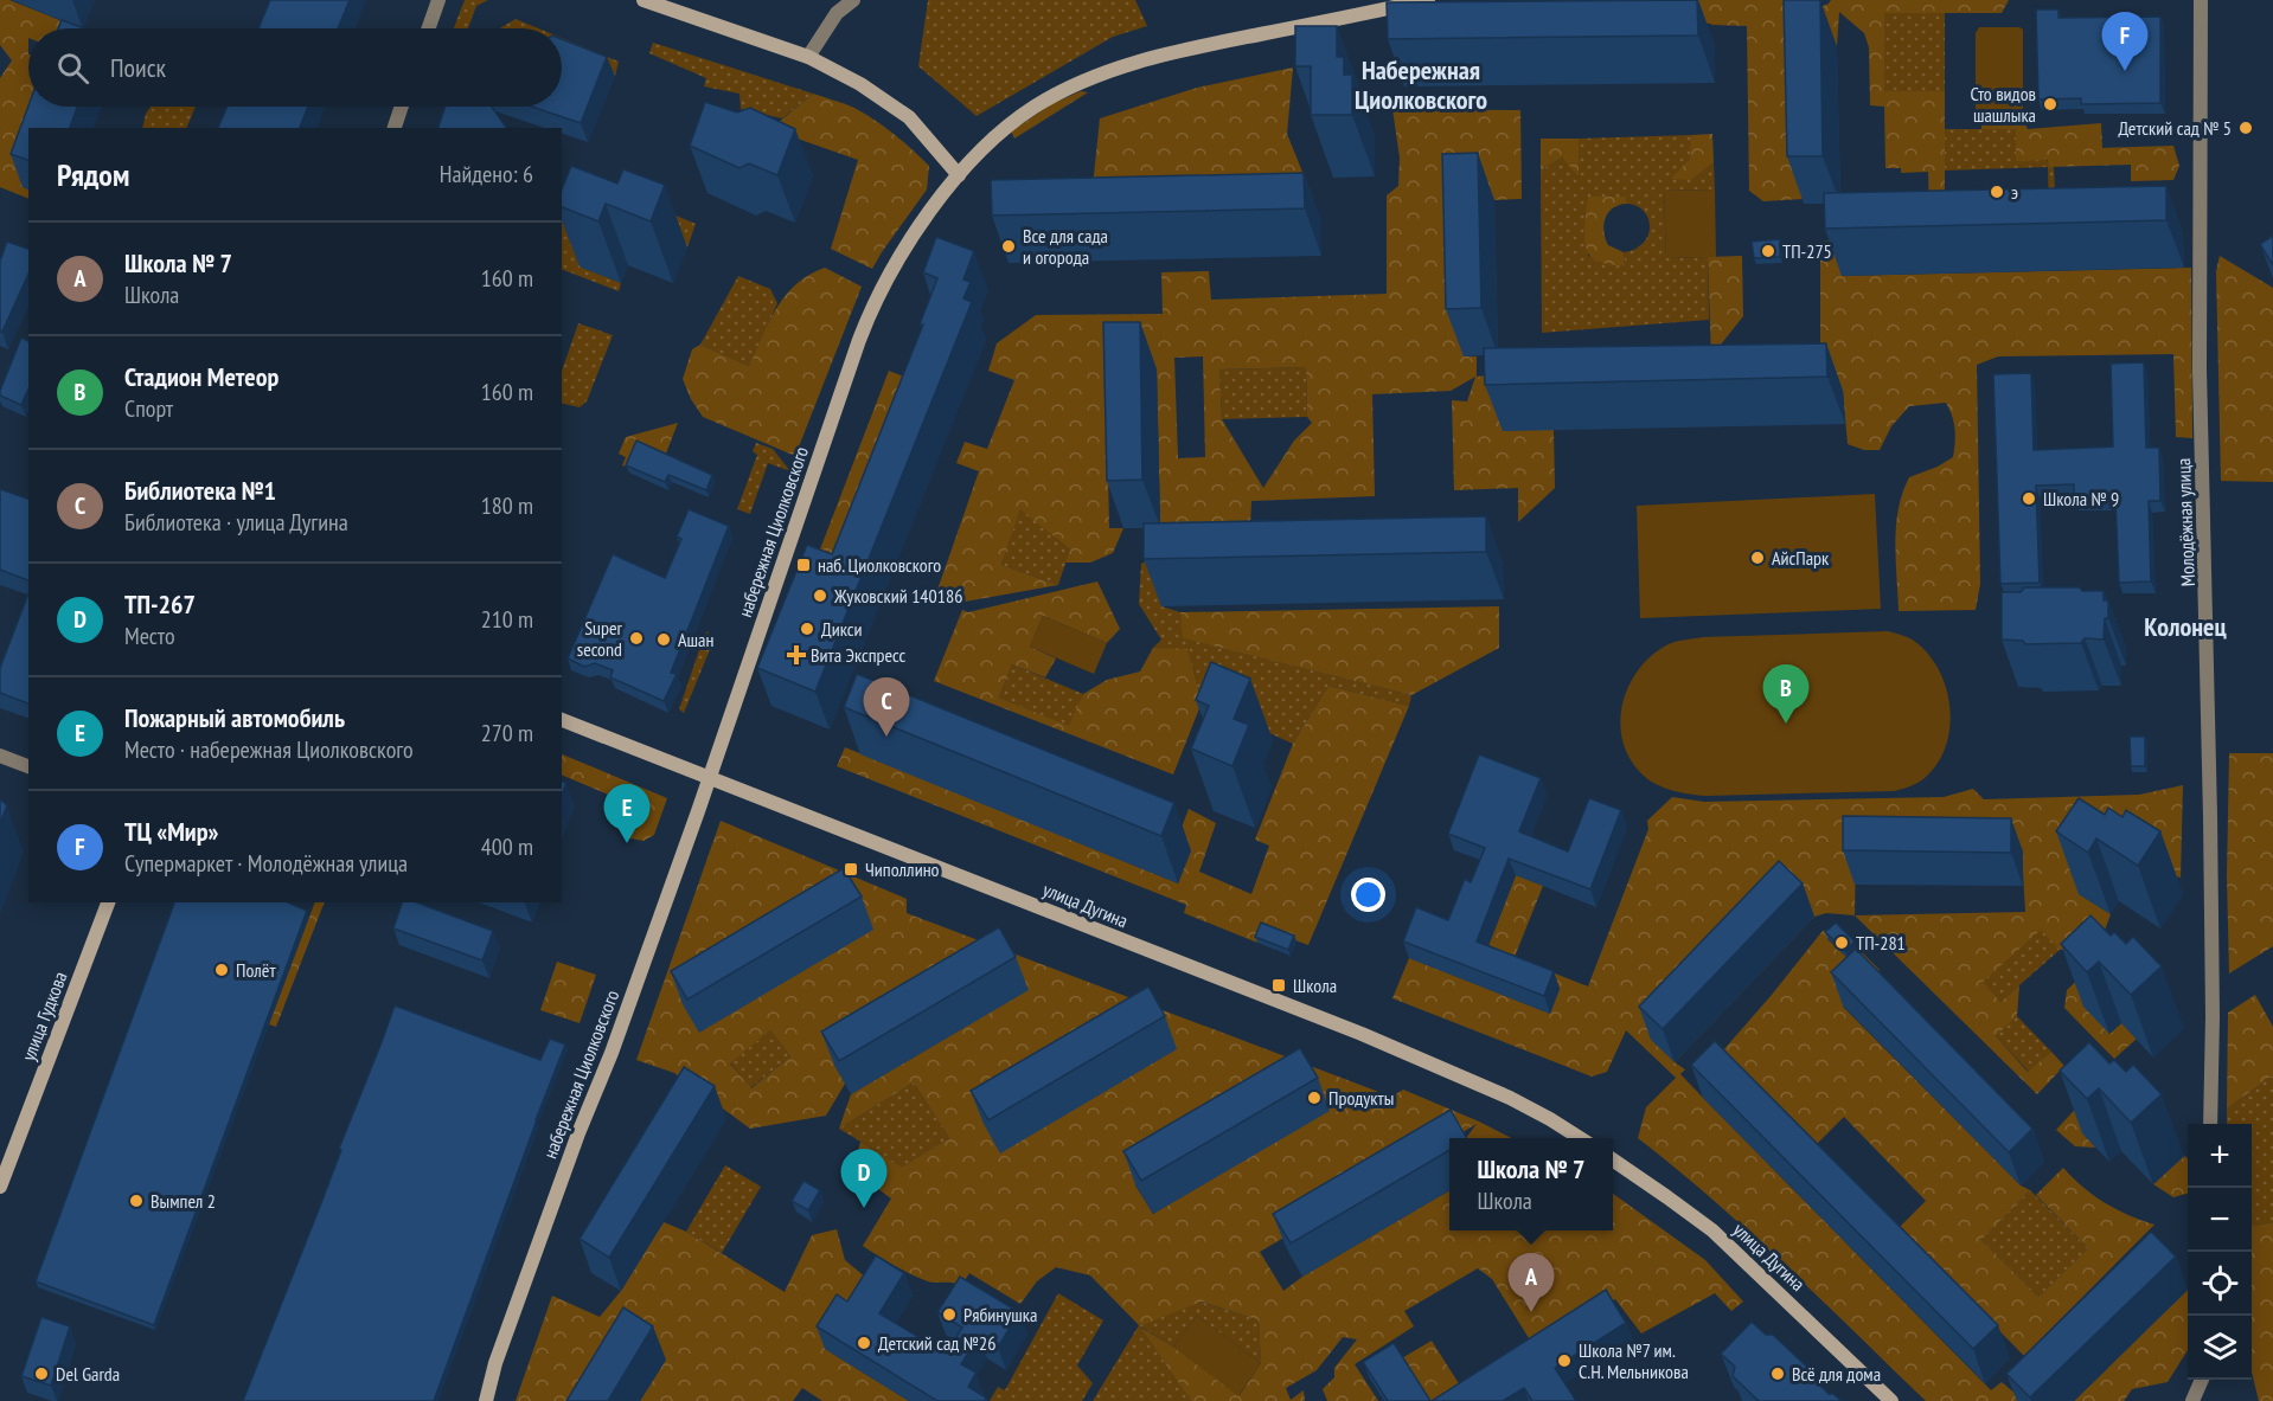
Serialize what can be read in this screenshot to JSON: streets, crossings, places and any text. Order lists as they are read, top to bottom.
{
  "streets": {
    "main road": ["набережная Циолковского", "улица Дугина", "улица Гудкова"],
    "street": ["Молодёжная улица"]
  },
  "crossings": [
    ["набережная Циолковского", "улица Дугина"]
  ],
  "districts": ["Набережная Циолковского", "Колонец"],
  "places": {
    "other": [
      "Сто видов шашлыка",
      "Детский сад № 5",
      "э",
      "Все для сада и огорода",
      "ТП-275",
      "Школа № 9",
      "АйсПарк",
      "Жуковский 140186",
      "Дикси",
      "Super second",
      "Ашан",
      "ТП-281",
      "Полёт",
      "Продукты",
      "Вымпел 2",
      "Рябинушка",
      "Детский сад №26",
      "Школа №7 им. С.Н. Мельникова",
      "Del Garda",
      "Всё для дома"
    ],
    "transit": ["наб. Циолковского", "Чиполлино", "Школа"],
    "health": ["Вита Экспресс"]
  },
  "page": {
    "pins": [
      "F",
      "B",
      "C",
      "E",
      "D",
      "A"
    ],
    "search": "Поиск",
    "heading": ["Рядом", "Найдено: 6"],
    "list": [
      {
        "mark": "A",
        "name": "Школа № 7",
        "note": "Школа",
        "value": "160 m"
      },
      {
        "mark": "B",
        "name": "Стадион Метеор",
        "note": "Спорт",
        "value": "160 m"
      },
      {
        "mark": "C",
        "name": "Библиотека №1",
        "note": "Библиотека · улица Дугина",
        "value": "180 m"
      },
      {
        "mark": "D",
        "name": "ТП-267",
        "note": "Место",
        "value": "210 m"
      },
      {
        "mark": "E",
        "name": "Пожарный автомобиль",
        "note": "Место · набережная Циолковского",
        "value": "270 m"
      },
      {
        "mark": "F",
        "name": "ТЦ «Мир»",
        "note": "Супермаркет · Молодёжная улица",
        "value": "400 m"
      }
    ],
    "map_buttons": ["+", "−"],
    "popup": ["Школа № 7", "Школа"]
  }
}
